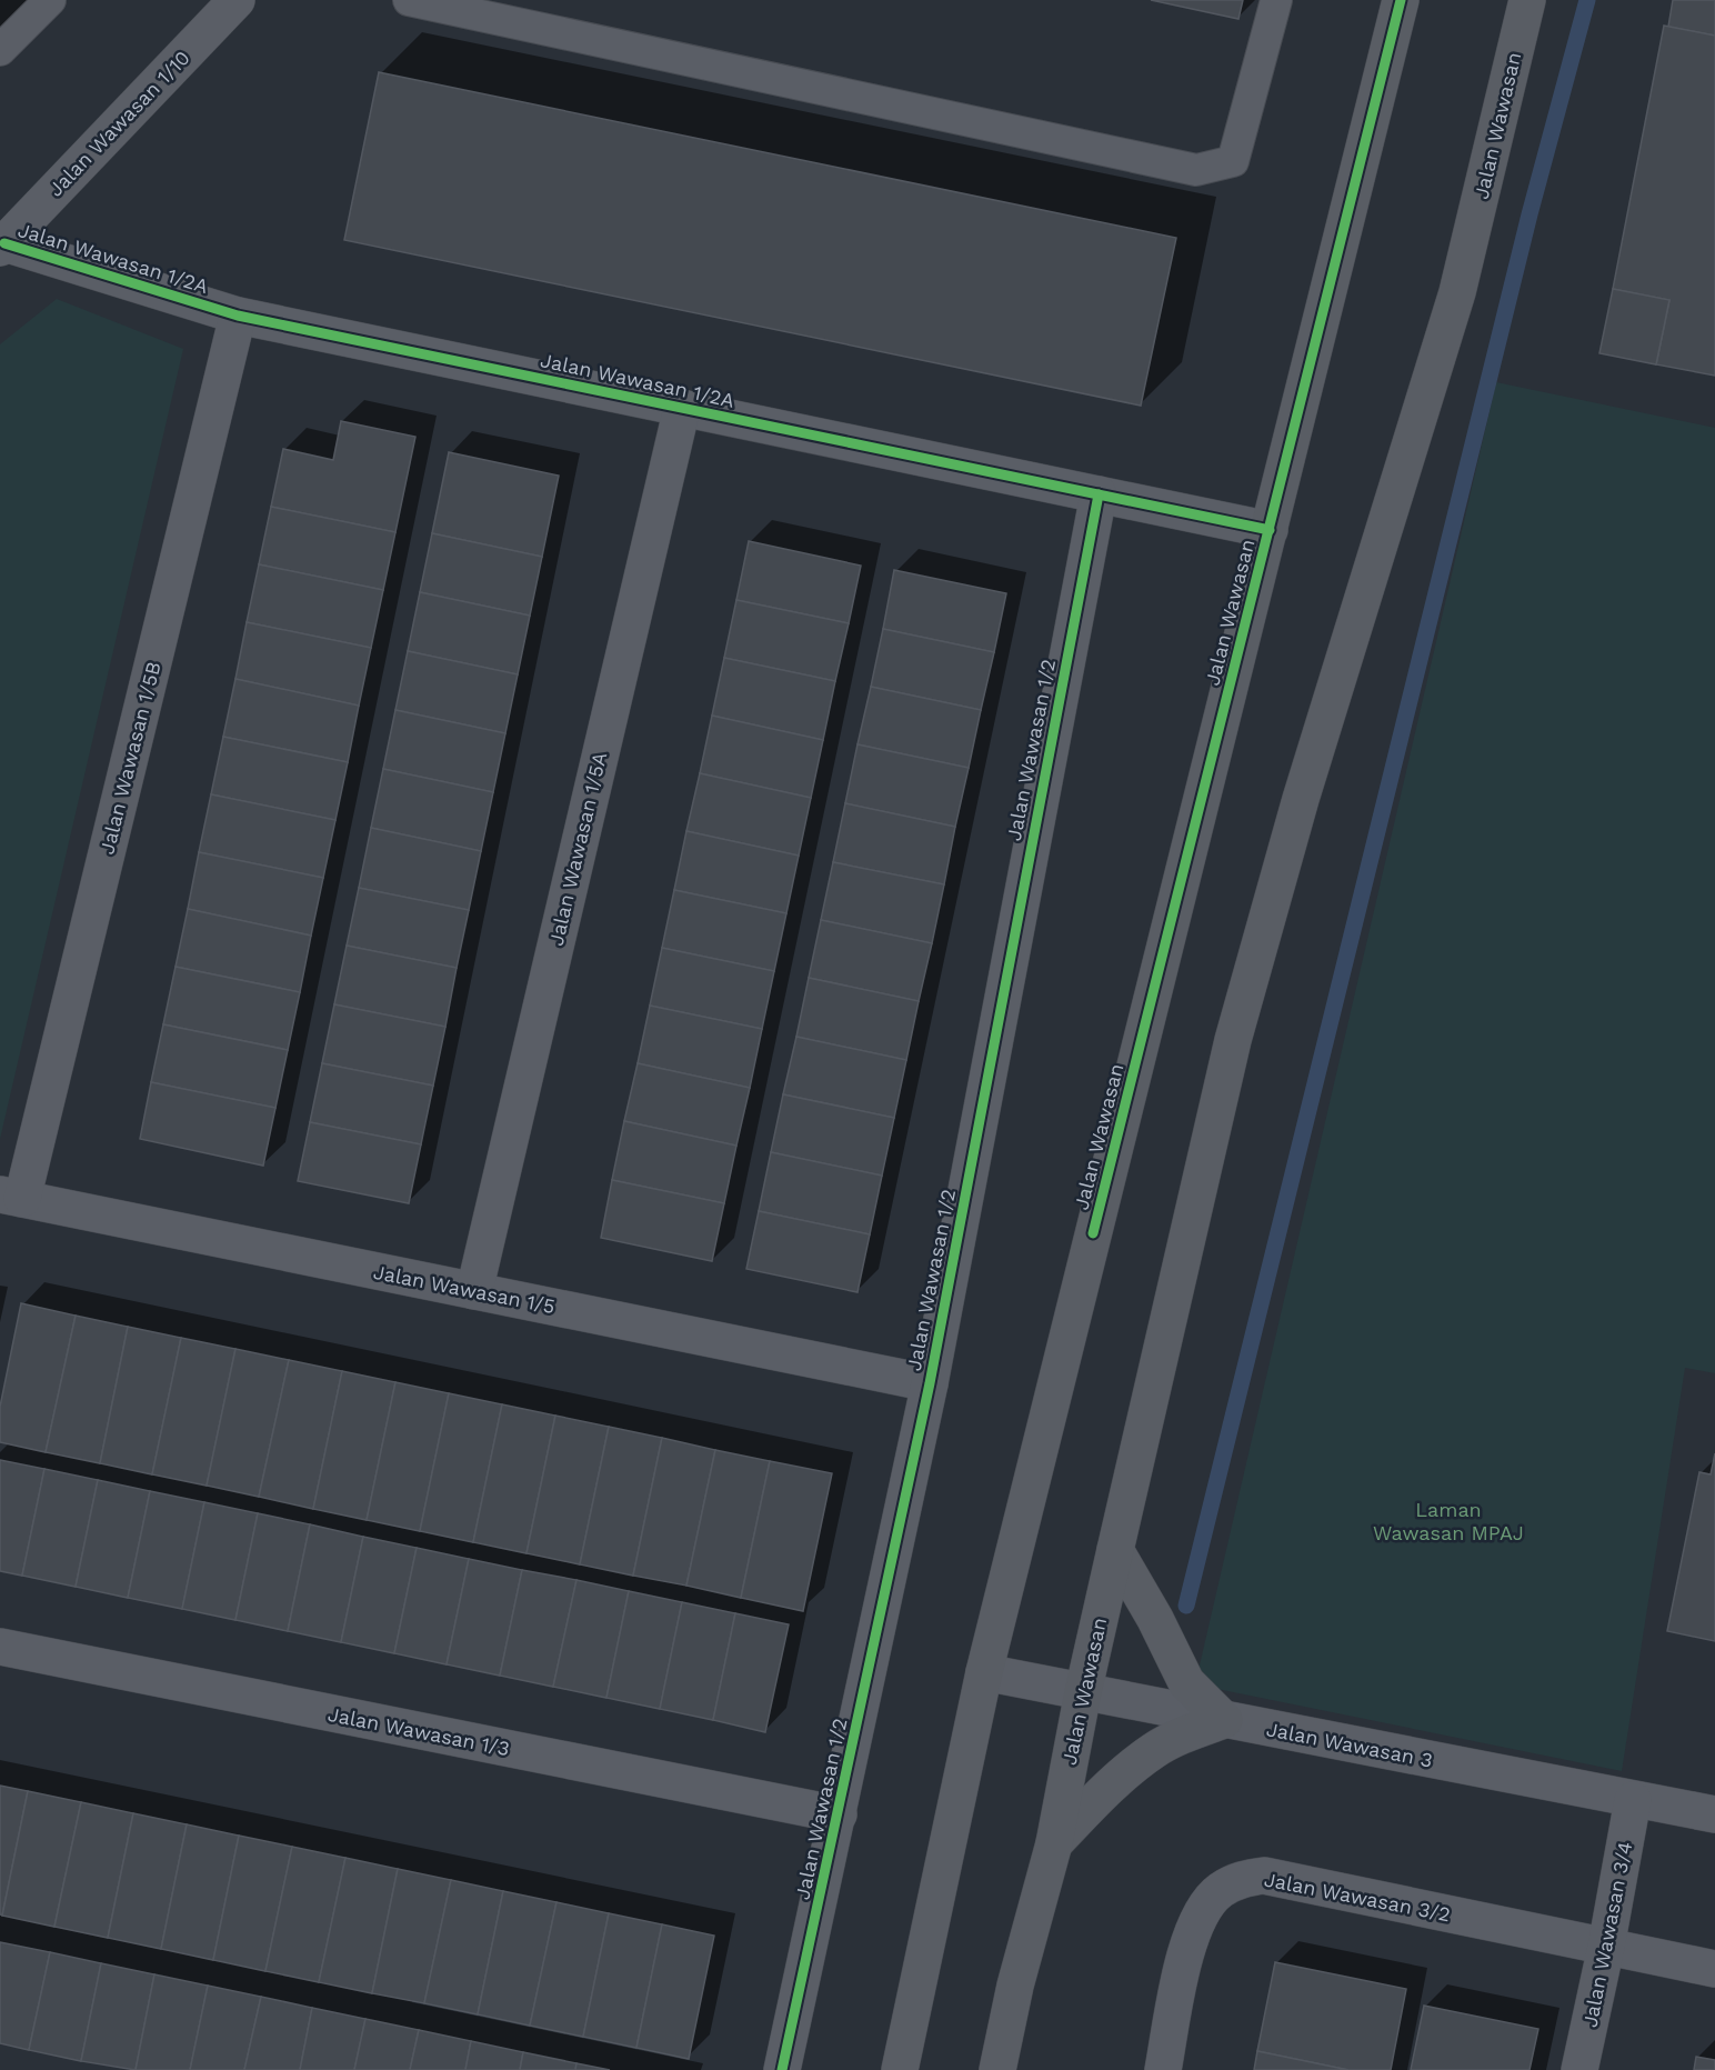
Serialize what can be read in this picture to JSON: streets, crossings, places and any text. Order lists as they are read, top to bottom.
{
  "streets": {
    "main road": ["Jalan Wawasan"],
    "street": [
      "Jalan Wawasan 1/10",
      "Jalan Wawasan 1/2A",
      "Jalan Wawasan 1/2",
      "Jalan Wawasan 1/5B",
      "Jalan Wawasan 1/5A",
      "Jalan Wawasan 1/5",
      "Jalan Wawasan 1/3",
      "Jalan Wawasan 3",
      "Jalan Wawasan 3/2",
      "Jalan Wawasan 3/4"
    ]
  },
  "crossings": [
    ["Jalan Wawasan 1/10", "Jalan Wawasan 1/2A"],
    ["Jalan Wawasan", "Jalan Wawasan 1/2A"],
    ["Jalan Wawasan", "Jalan Wawasan 3"],
    ["Jalan Wawasan 1/2A", "Jalan Wawasan 1/2"],
    ["Jalan Wawasan 1/2A", "Jalan Wawasan 1/5B"],
    ["Jalan Wawasan 1/2A", "Jalan Wawasan 1/5A"],
    ["Jalan Wawasan 1/2", "Jalan Wawasan 1/5"],
    ["Jalan Wawasan 1/2", "Jalan Wawasan 1/3"],
    ["Jalan Wawasan 1/5B", "Jalan Wawasan 1/5"],
    ["Jalan Wawasan 1/5A", "Jalan Wawasan 1/5"],
    ["Jalan Wawasan 3", "Jalan Wawasan 3/4"],
    ["Jalan Wawasan 3/2", "Jalan Wawasan 3/4"]
  ],
  "parks": ["Laman Wawasan MPAJ"]
}
